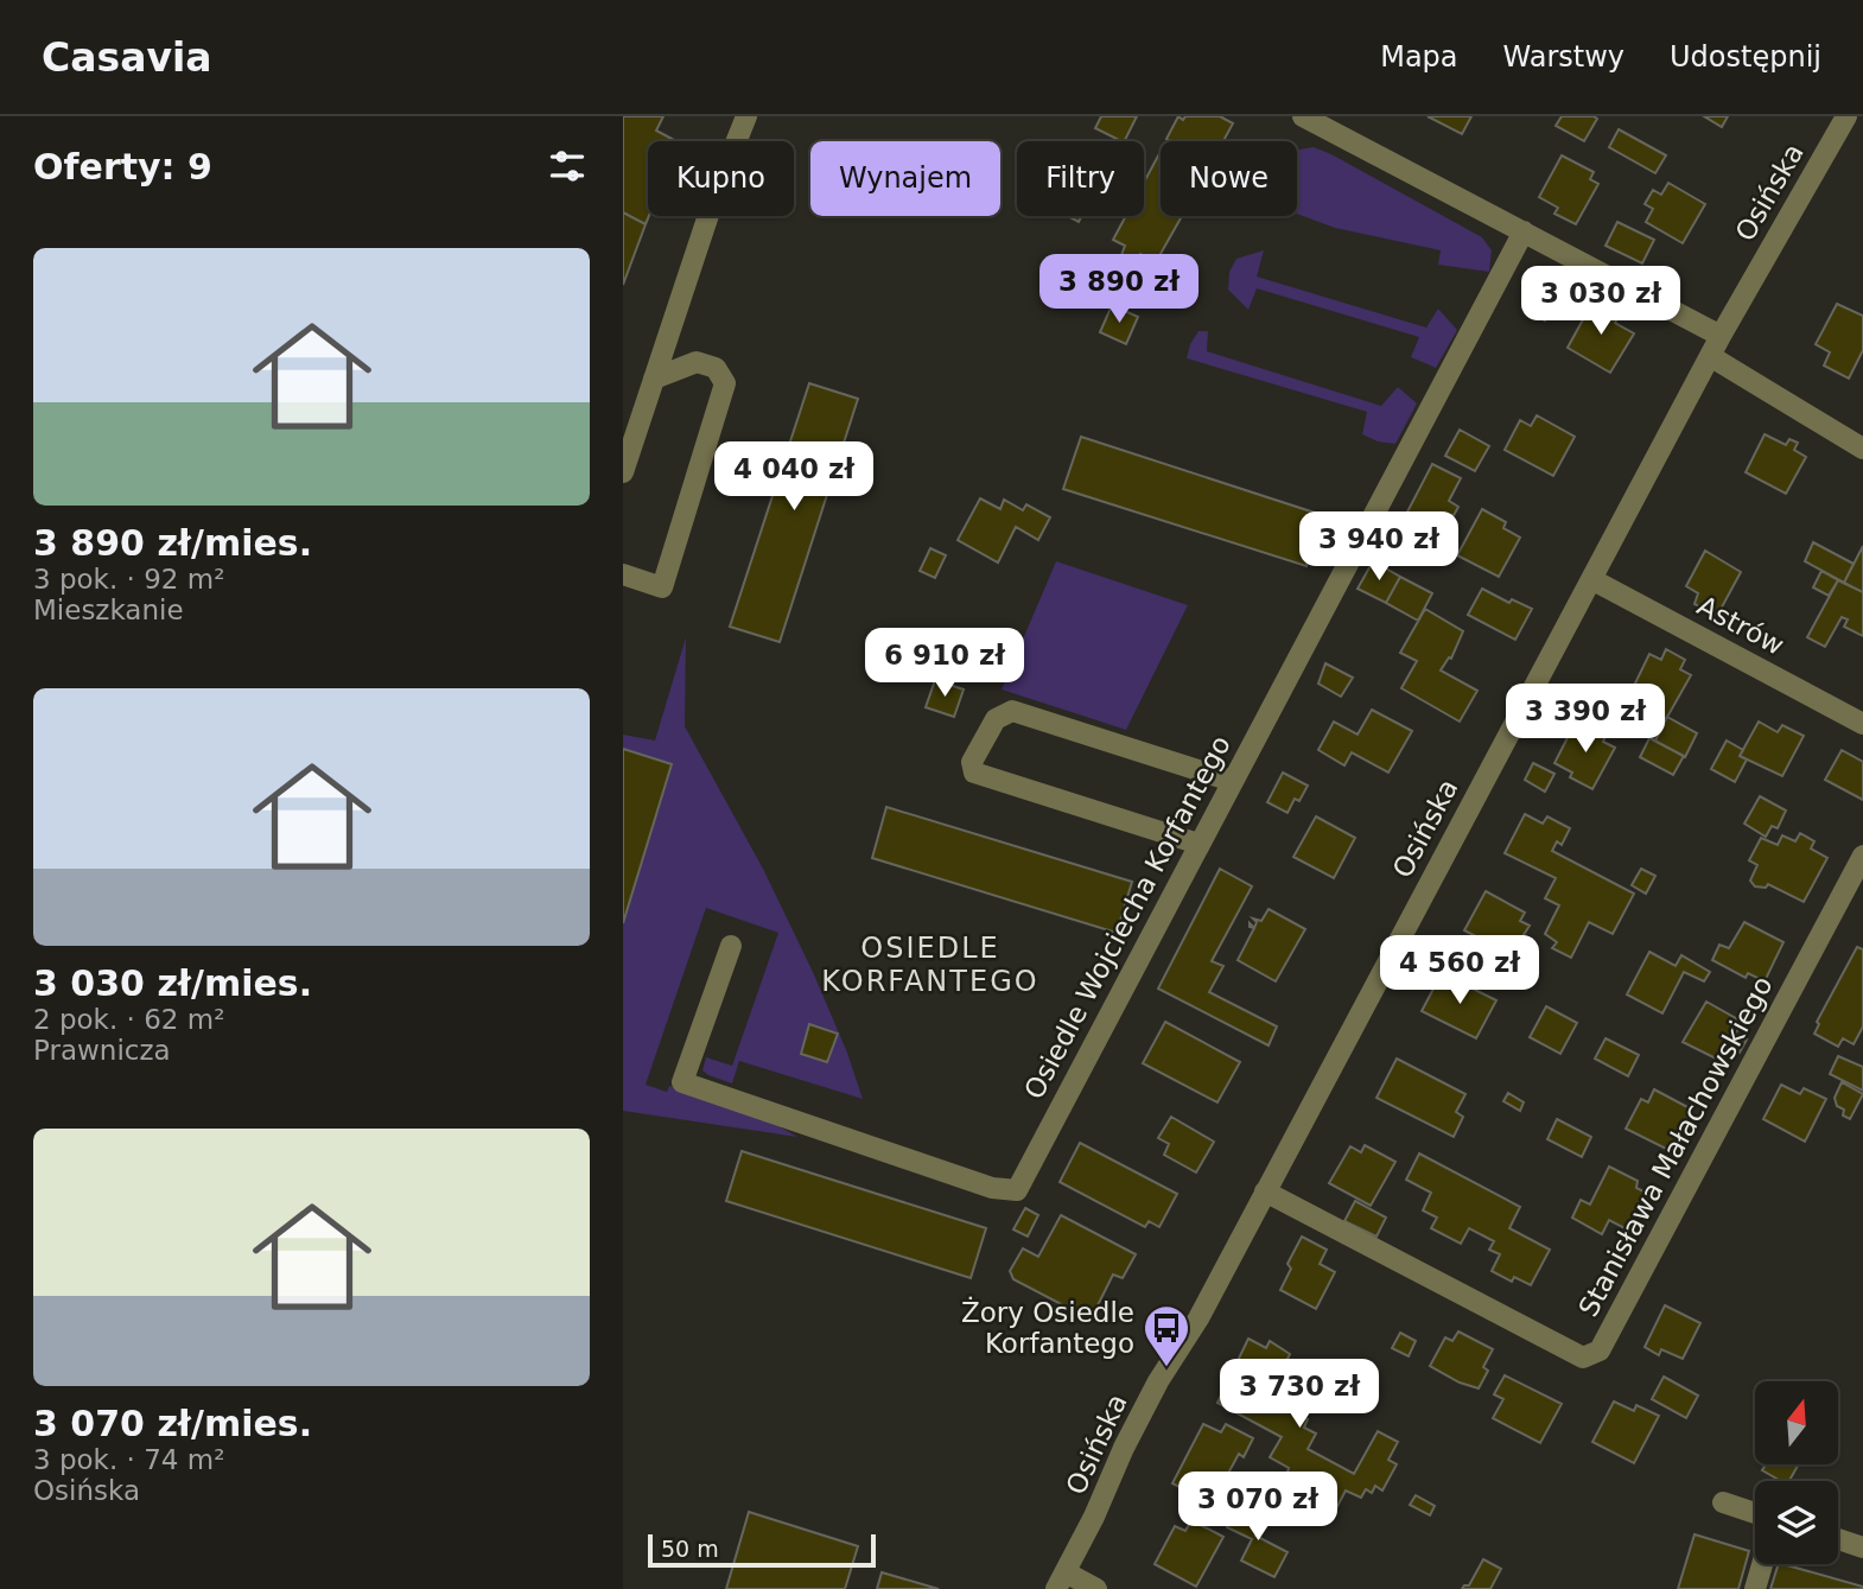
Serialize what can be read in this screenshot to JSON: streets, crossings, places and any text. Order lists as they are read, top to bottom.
{
  "streets": {
    "street": [
      "Osińska",
      "Astrów",
      "Osiedle Wojciecha Korfantego",
      "Stanisława Małachowskiego"
    ]
  },
  "crossings": [
    ["Osińska", "Astrów"],
    ["Osińska", "Stanisława Małachowskiego"]
  ],
  "districts": ["OSIEDLE KORFANTEGO"],
  "places": {
    "bus stop": ["Żory Osiedle Korfantego"]
  },
  "scale_bar": "50 m",
  "north": "top",
  "page": {
    "header": "Casavia",
    "nav": ["Mapa", "Warstwy", "Udostępnij"],
    "heading": "Oferty: 9",
    "chip": [
      "Kupno",
      "Wynajem",
      "Filtry",
      "Nowe"
    ],
    "list": [
      {
        "name": "3 890 zł/mies.",
        "note": "3 pok. · 92 m² · Mieszkanie"
      },
      {
        "name": "3 030 zł/mies.",
        "note": "2 pok. · 62 m² · Prawnicza"
      },
      {
        "name": "3 070 zł/mies.",
        "note": "3 pok. · 74 m² · Osińska"
      }
    ],
    "price": [
      "3 890 zł",
      "3 030 zł",
      "4 040 zł",
      "3 940 zł",
      "6 910 zł",
      "3 390 zł",
      "4 560 zł",
      "3 730 zł",
      "3 070 zł"
    ],
    "scale": "50 m"
  }
}
